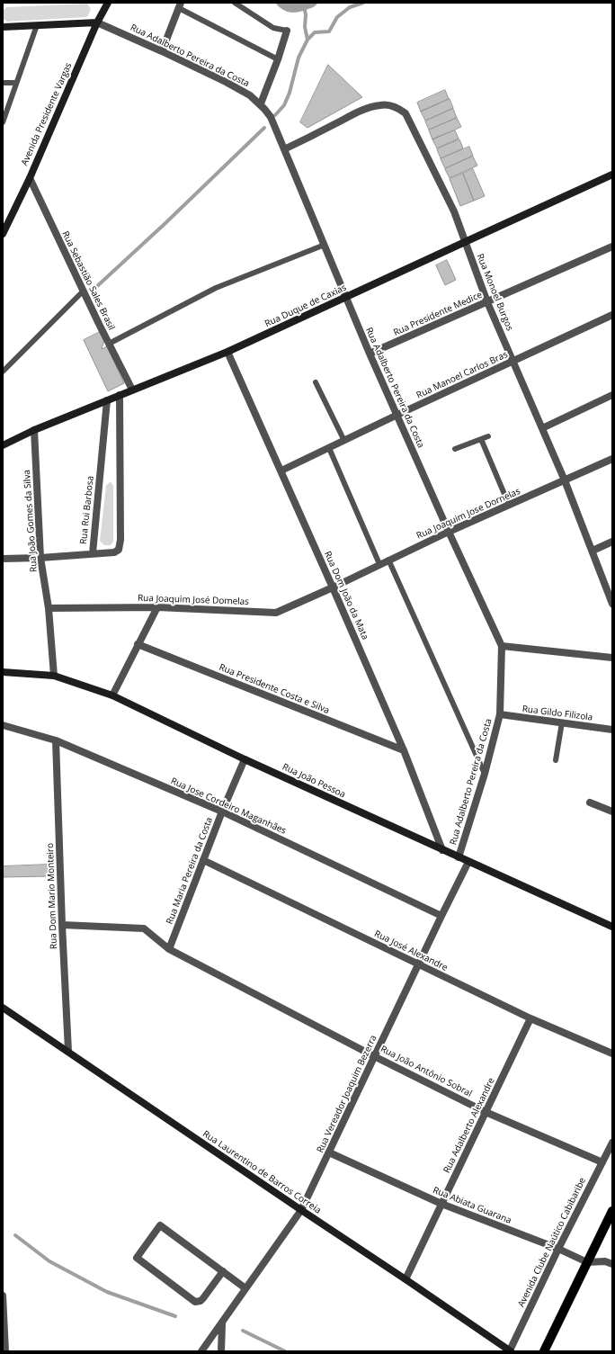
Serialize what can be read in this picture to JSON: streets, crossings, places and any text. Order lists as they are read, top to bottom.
{
  "streets": {
    "street": [
      "Rua Adalberto Pereira da Costa",
      "Avenida Presidente Vargas",
      "Rua Sebastião Sales Brasil",
      "Rua Monoel Burgos",
      "Rua Duque de Caxias",
      "Rua Presidente Medice",
      "Rua Manoel Carlos Bras",
      "Rua Rui Barbosa",
      "Rua Joaquim Jose Dornelas",
      "Rua João Gomes da Silva",
      "Rua Dom João da Mata",
      "Rua Joaquim José Domelas",
      "Rua Presidente Costa e Silva",
      "Rua Gildo Filizola",
      "Rua João Pessoa",
      "Rua Jose Cordeiro Maganhães",
      "Rua Maria Pereira da Costa",
      "Rua Dom Mario Monteiro",
      "Rua José Alexandre",
      "Rua João Antônio Sobral",
      "Rua Vereador Joaquim Bezerra",
      "Rua Adalberto Alexandre",
      "Rua Laurentino de Barros Correia",
      "Rua Abiata Guarana",
      "Avenida Clube Naútico Cabibaribe"
    ]
  },
  "crossings": [
    ["Rua Adalberto Pereira da Costa", "Avenida Presidente Vargas"],
    ["Rua Adalberto Pereira da Costa", "Rua Monoel Burgos"],
    ["Rua Adalberto Pereira da Costa", "Rua Duque de Caxias"],
    ["Rua Adalberto Pereira da Costa", "Rua Presidente Medice"],
    ["Rua Adalberto Pereira da Costa", "Rua Manoel Carlos Bras"],
    ["Rua Adalberto Pereira da Costa", "Rua Joaquim Jose Dornelas"],
    ["Rua Adalberto Pereira da Costa", "Rua Gildo Filizola"],
    ["Rua Adalberto Pereira da Costa", "Rua João Pessoa"],
    ["Avenida Presidente Vargas", "Rua Sebastião Sales Brasil"],
    ["Rua Sebastião Sales Brasil", "Rua Duque de Caxias"],
    ["Rua Monoel Burgos", "Rua Duque de Caxias"],
    ["Rua Monoel Burgos", "Rua Presidente Medice"],
    ["Rua Monoel Burgos", "Rua Manoel Carlos Bras"],
    ["Rua Monoel Burgos", "Rua Joaquim Jose Dornelas"],
    ["Rua Duque de Caxias", "Rua Rui Barbosa"],
    ["Rua Duque de Caxias", "Rua João Gomes da Silva"],
    ["Rua Duque de Caxias", "Rua Dom João da Mata"],
    ["Rua Manoel Carlos Bras", "Rua Dom João da Mata"],
    ["Rua Rui Barbosa", "Rua João Gomes da Silva"],
    ["Rua Joaquim Jose Dornelas", "Rua Dom João da Mata"],
    ["Rua Joaquim Jose Dornelas", "Rua Joaquim José Domelas"],
    ["Rua João Gomes da Silva", "Rua Joaquim José Domelas"],
    ["Rua João Gomes da Silva", "Rua João Pessoa"],
    ["Rua Dom João da Mata", "Rua Joaquim José Domelas"],
    ["Rua Dom João da Mata", "Rua Presidente Costa e Silva"],
    ["Rua Dom João da Mata", "Rua João Pessoa"],
    ["Rua João Pessoa", "Rua Maria Pereira da Costa"],
    ["Rua João Pessoa", "Rua Vereador Joaquim Bezerra"],
    ["Rua Jose Cordeiro Maganhães", "Rua Maria Pereira da Costa"],
    ["Rua Jose Cordeiro Maganhães", "Rua Dom Mario Monteiro"],
    ["Rua Jose Cordeiro Maganhães", "Rua Vereador Joaquim Bezerra"],
    ["Rua Maria Pereira da Costa", "Rua José Alexandre"],
    ["Rua Maria Pereira da Costa", "Rua João Antônio Sobral"],
    ["Rua Dom Mario Monteiro", "Rua João Antônio Sobral"],
    ["Rua Dom Mario Monteiro", "Rua Laurentino de Barros Correia"],
    ["Rua José Alexandre", "Rua Vereador Joaquim Bezerra"],
    ["Rua José Alexandre", "Rua Adalberto Alexandre"],
    ["Rua João Antônio Sobral", "Rua Vereador Joaquim Bezerra"],
    ["Rua João Antônio Sobral", "Rua Adalberto Alexandre"],
    ["Rua João Antônio Sobral", "Avenida Clube Naútico Cabibaribe"],
    ["Rua Vereador Joaquim Bezerra", "Rua Laurentino de Barros Correia"],
    ["Rua Vereador Joaquim Bezerra", "Rua Abiata Guarana"],
    ["Rua Adalberto Alexandre", "Rua Laurentino de Barros Correia"],
    ["Rua Adalberto Alexandre", "Rua Abiata Guarana"],
    ["Rua Laurentino de Barros Correia", "Avenida Clube Naútico Cabibaribe"],
    ["Rua Abiata Guarana", "Avenida Clube Naútico Cabibaribe"]
  ]
}
